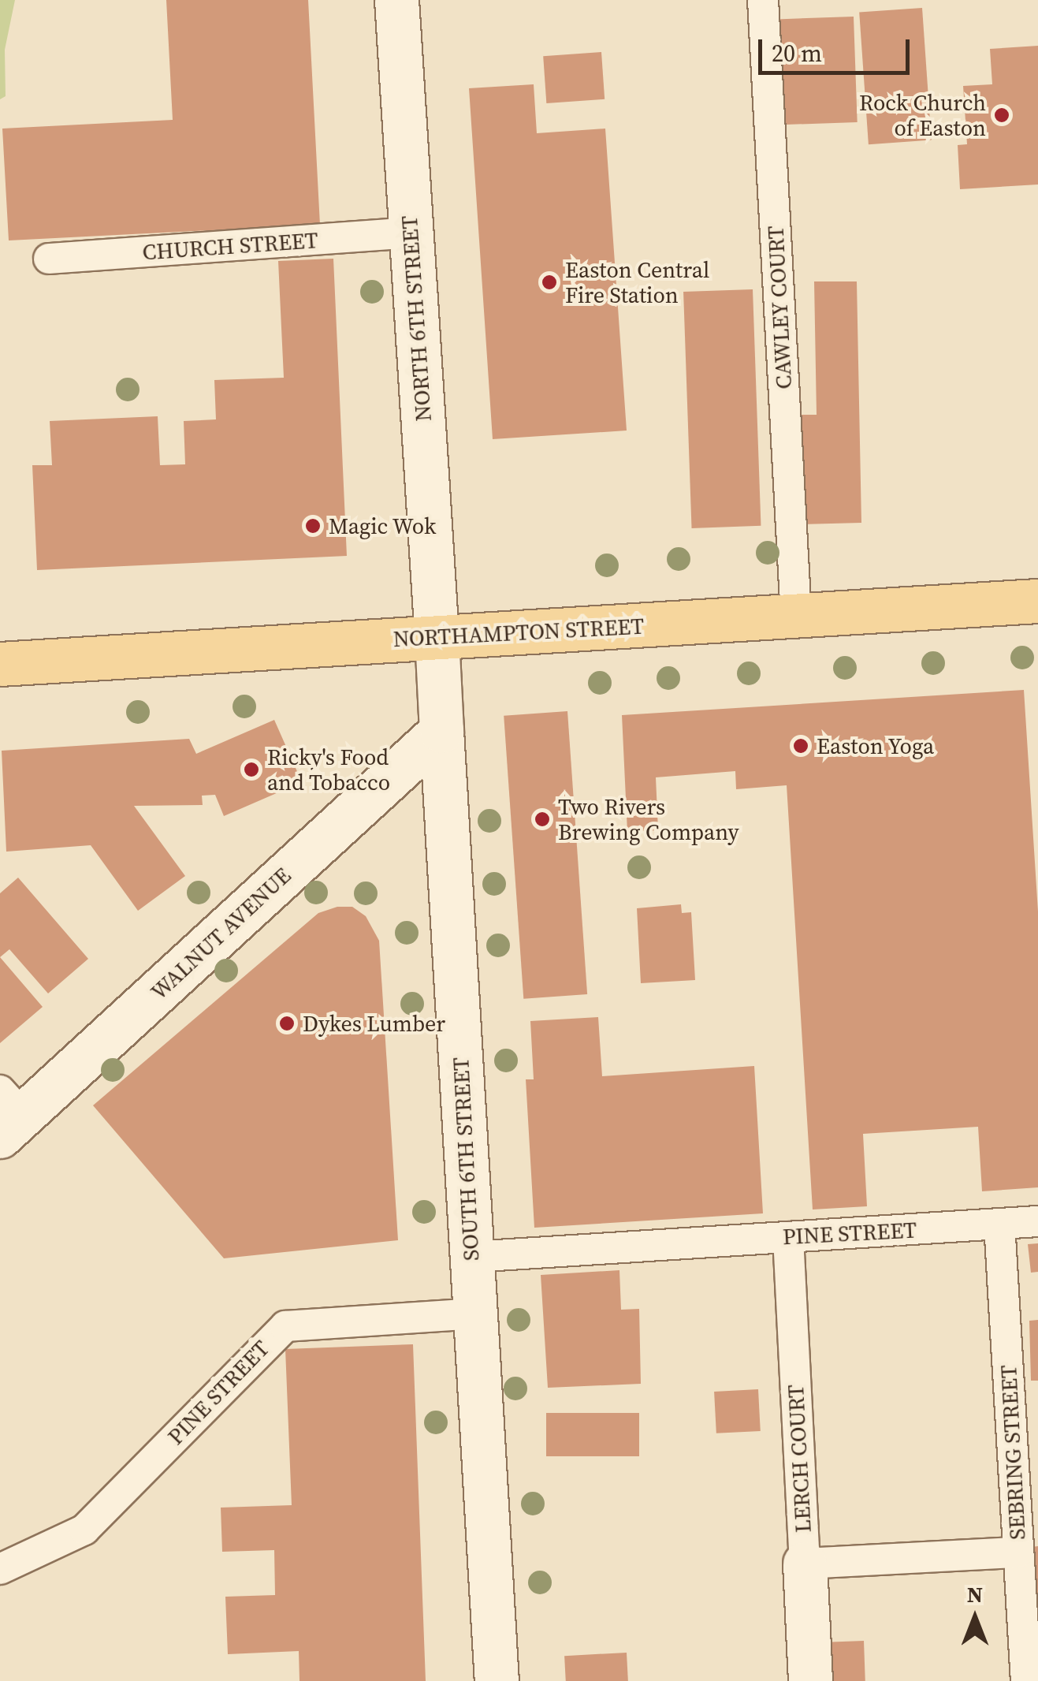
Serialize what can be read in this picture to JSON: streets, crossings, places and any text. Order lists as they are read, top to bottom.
{
  "streets": {
    "main road": ["NORTHAMPTON STREET"],
    "street": [
      "NORTH 6TH STREET",
      "WALNUT AVENUE",
      "SOUTH 6TH STREET",
      "LERCH COURT"
    ],
    "lane": [
      "CHURCH STREET",
      "CAWLEY COURT",
      "PINE STREET",
      "SEBRING STREET"
    ]
  },
  "crossings": [
    ["CHURCH STREET", "NORTH 6TH STREET"],
    ["CAWLEY COURT", "NORTHAMPTON STREET"],
    ["NORTH 6TH STREET", "NORTHAMPTON STREET"],
    ["NORTH 6TH STREET", "SOUTH 6TH STREET"],
    ["NORTHAMPTON STREET", "SOUTH 6TH STREET"],
    ["WALNUT AVENUE", "SOUTH 6TH STREET"],
    ["SOUTH 6TH STREET", "PINE STREET"],
    ["PINE STREET", "SEBRING STREET"],
    ["PINE STREET", "LERCH COURT"]
  ],
  "places": [
    "Rock Church of Easton",
    "Easton Central Fire Station",
    "Magic Wok",
    "Easton Yoga",
    "Ricky's Food and Tobacco",
    "Two Rivers Brewing Company",
    "Dykes Lumber"
  ],
  "scale_bar": "20 m",
  "north": "top"
}
